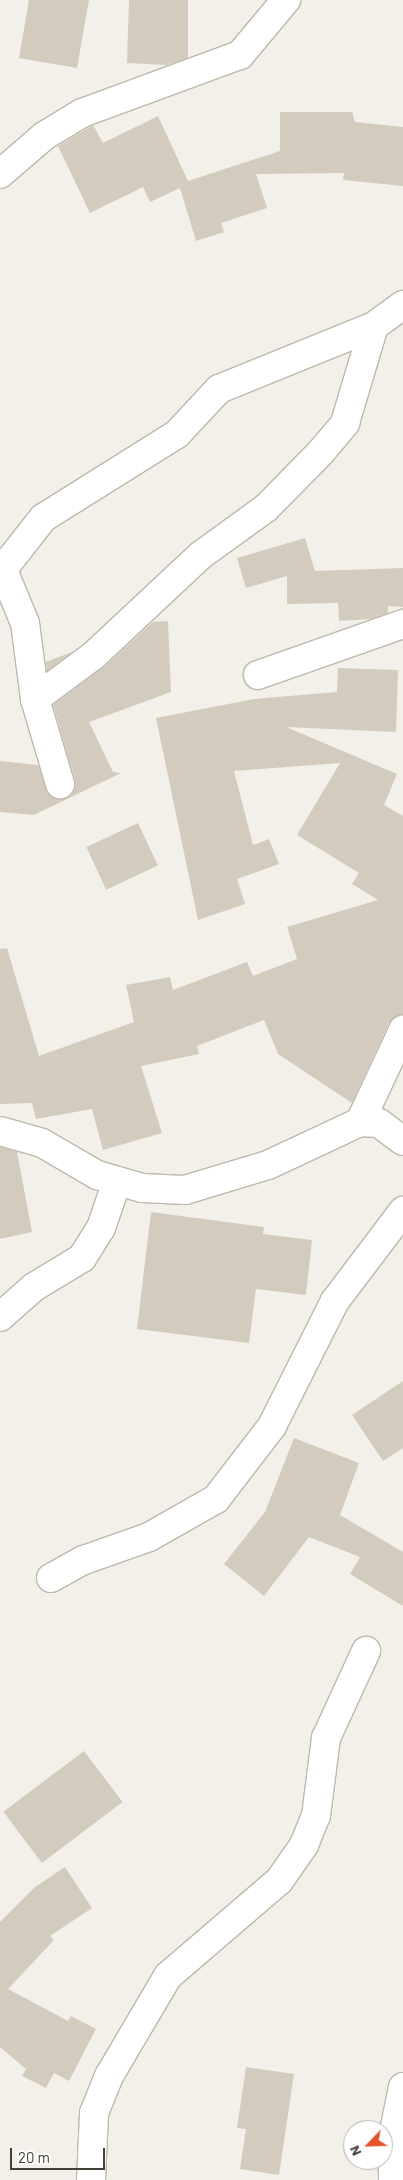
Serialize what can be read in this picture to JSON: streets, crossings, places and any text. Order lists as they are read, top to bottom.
{
  "scale_bar": "20 m",
  "north": "bottom left"
}
